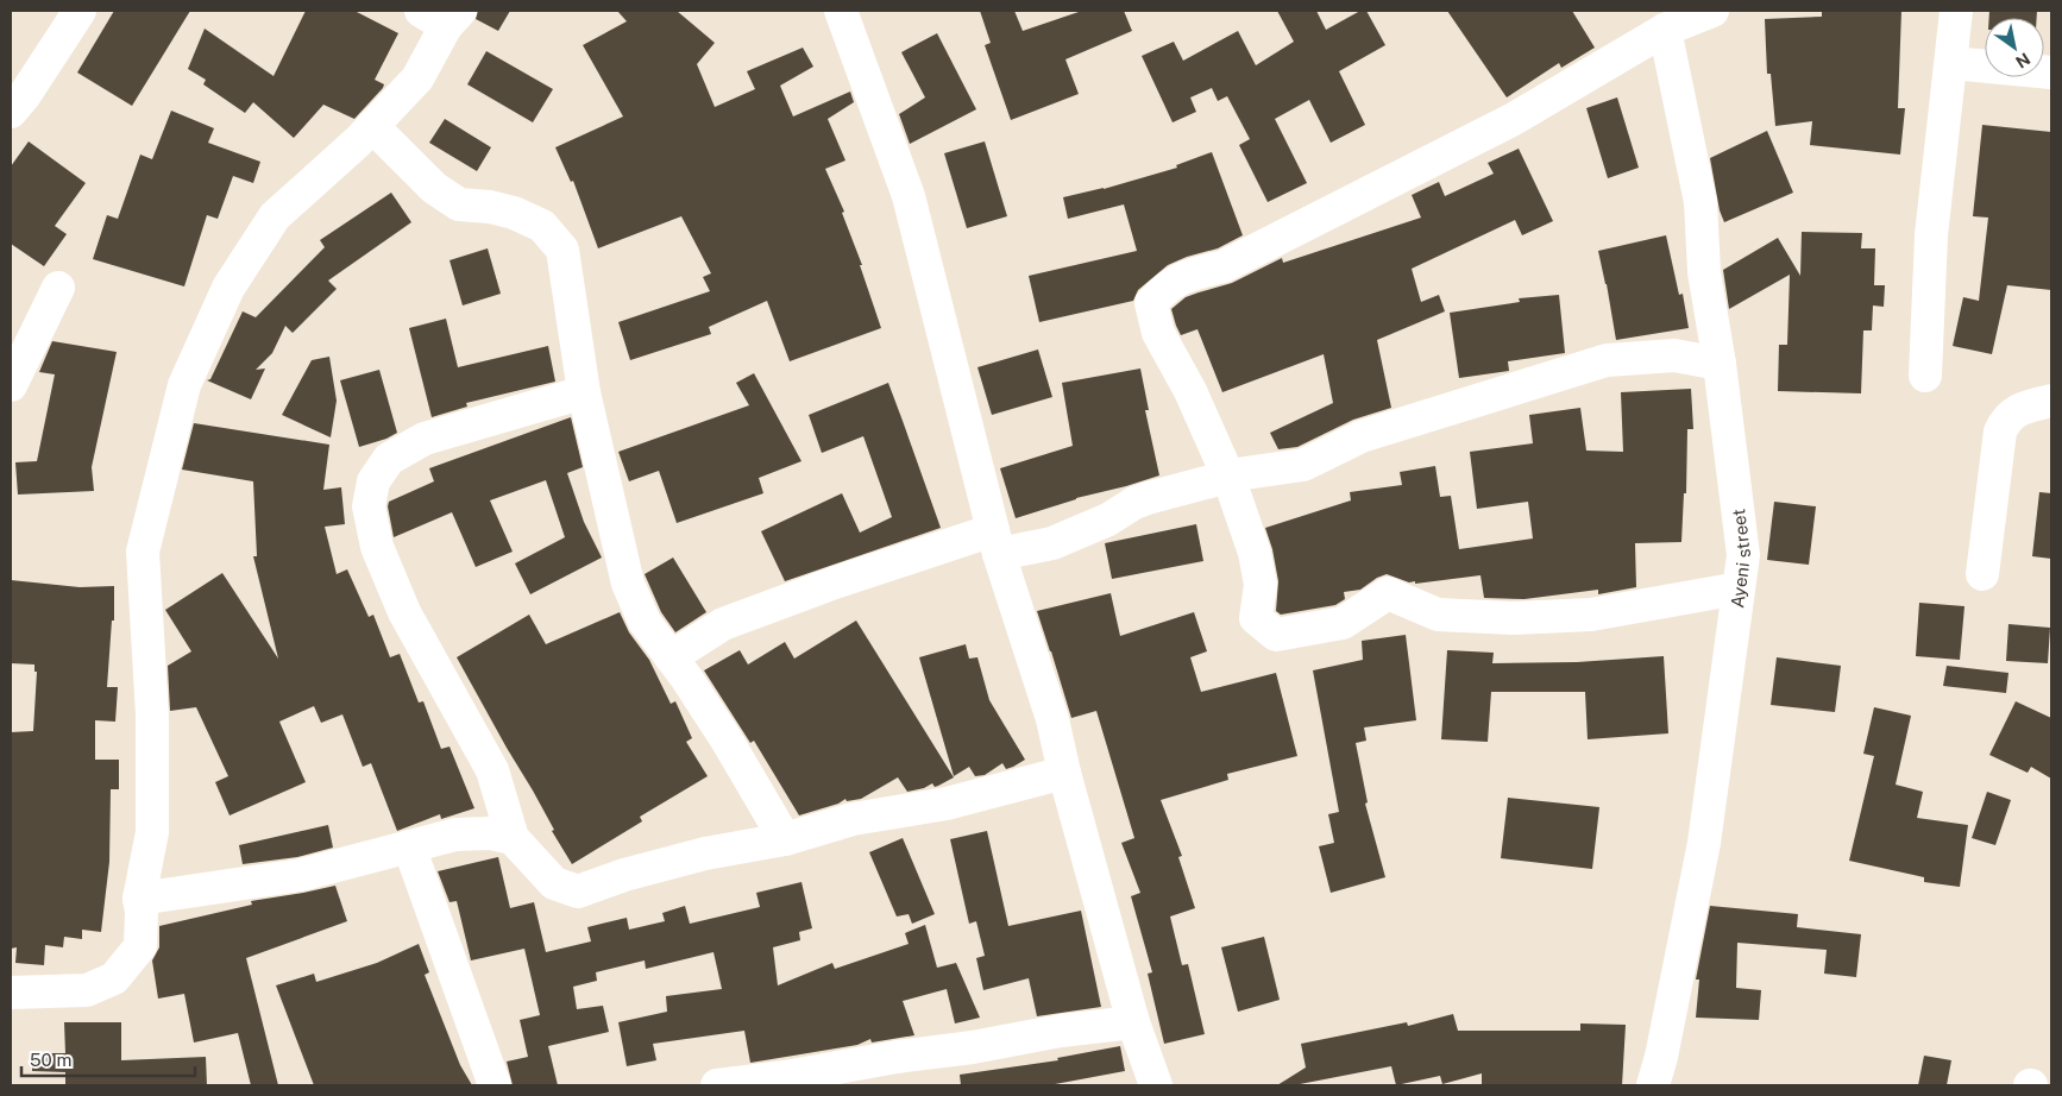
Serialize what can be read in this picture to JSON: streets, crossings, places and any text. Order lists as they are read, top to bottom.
{
  "streets": {
    "street": ["Ayeni street"]
  },
  "scale_bar": "50 m",
  "north": "bottom right"
}
